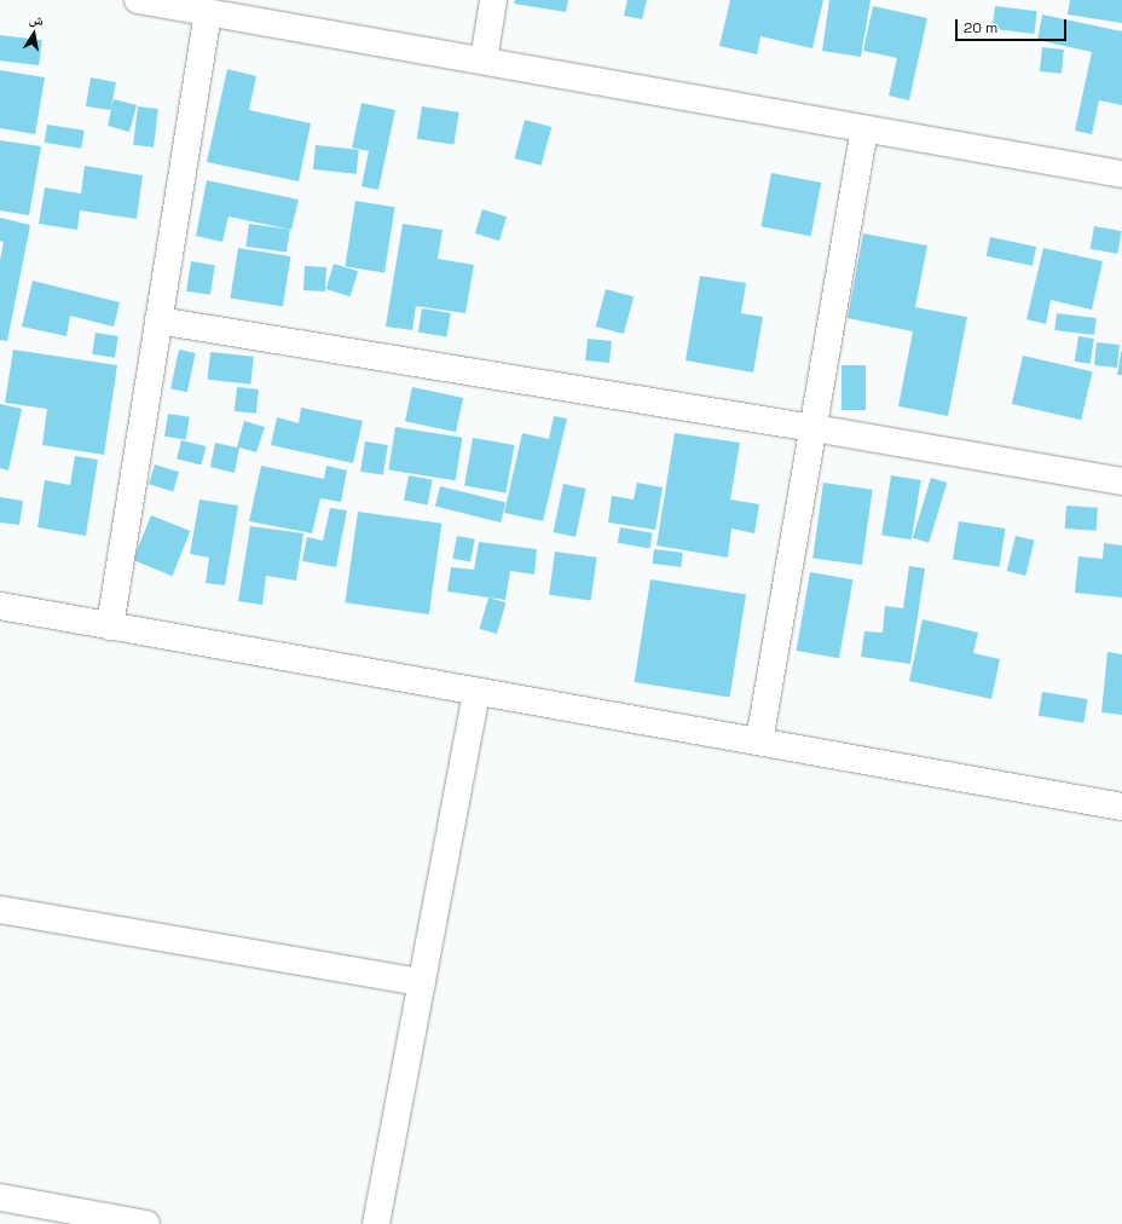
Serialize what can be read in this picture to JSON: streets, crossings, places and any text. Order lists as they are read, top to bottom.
{
  "scale_bar": "20 m",
  "north": "top"
}
